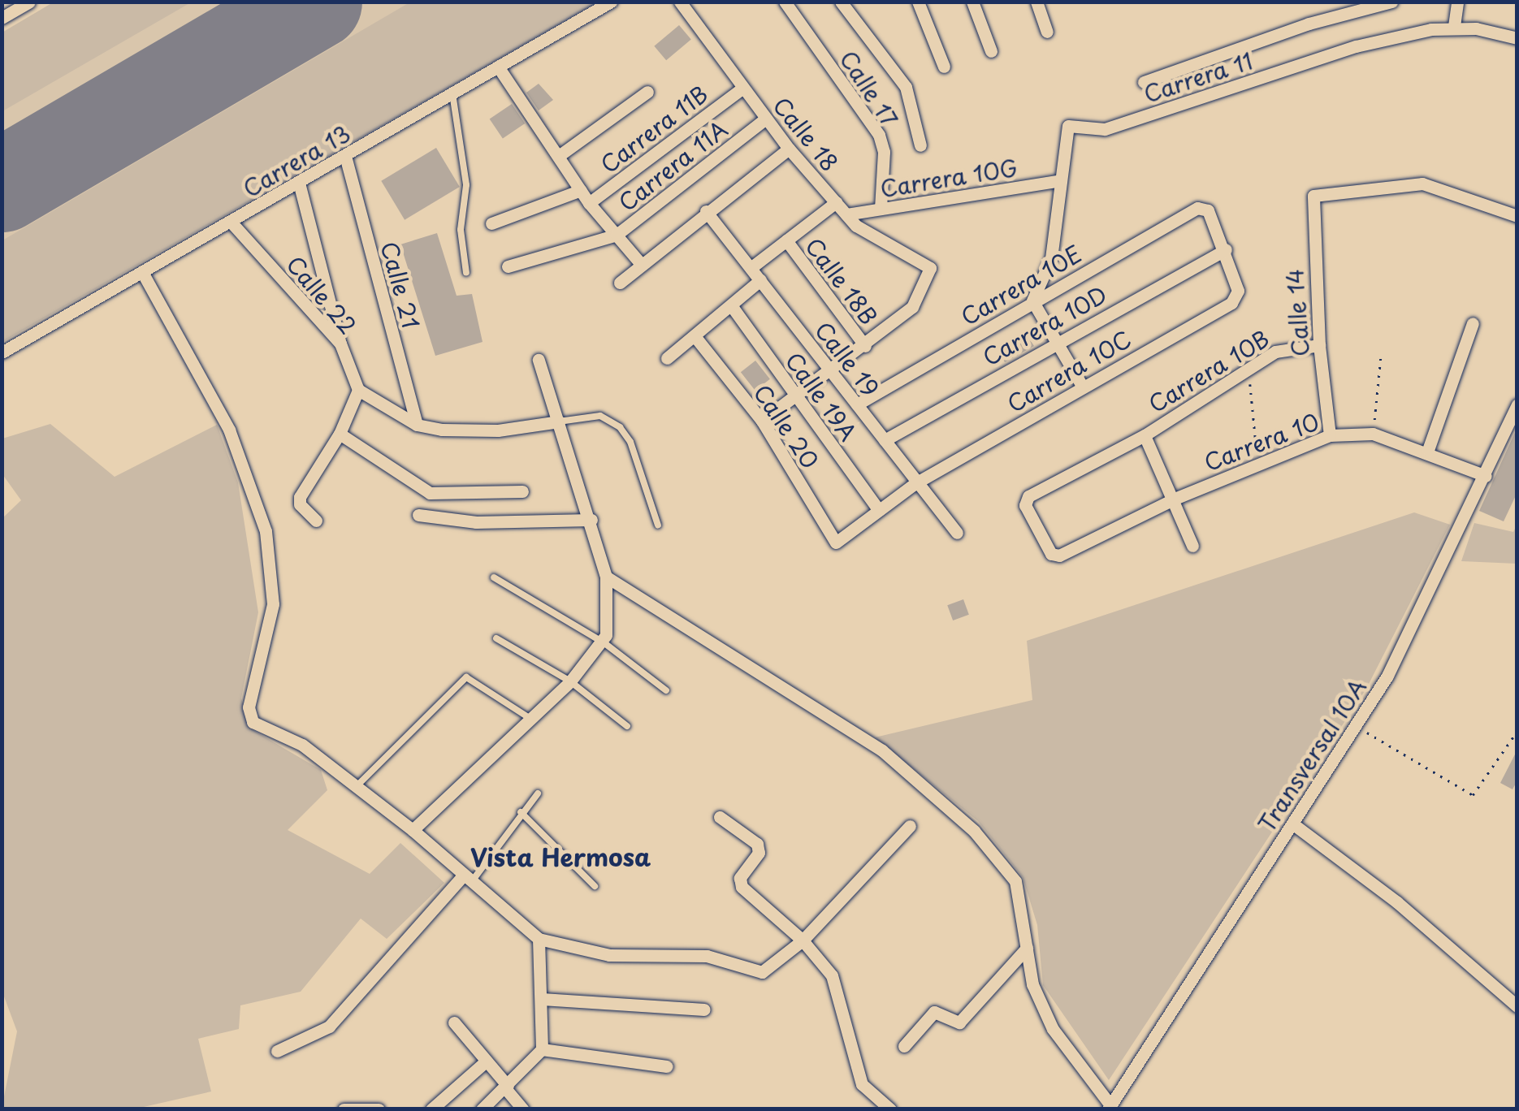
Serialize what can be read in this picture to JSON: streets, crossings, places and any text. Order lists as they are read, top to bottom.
{
  "streets": {
    "street": [
      "Carrera 11",
      "Calle 17",
      "Carrera 11B",
      "Calle 18",
      "Carrera 13",
      "Carrera 11A",
      "Carrera 10G",
      "Calle 18B",
      "Calle 21",
      "Carrera 10E",
      "Calle 22",
      "Calle 14",
      "Carrera 10D",
      "Calle 19",
      "Carrera 10C",
      "Carrera 10B",
      "Calle 19A",
      "Calle 20",
      "Carrera 10",
      "Transversal 10A"
    ]
  },
  "crossings": [
    ["Carrera 11", "Carrera 10G"],
    ["Carrera 11", "Carrera 10E"],
    ["Calle 17", "Carrera 10G"],
    ["Carrera 11B", "Calle 18"],
    ["Calle 18", "Carrera 11A"],
    ["Calle 18", "Carrera 10G"],
    ["Calle 18", "Calle 18B"],
    ["Carrera 13", "Calle 21"],
    ["Carrera 13", "Calle 22"],
    ["Carrera 10E", "Carrera 10D"],
    ["Carrera 10E", "Calle 19"],
    ["Carrera 10E", "Carrera 10C"],
    ["Calle 14", "Carrera 10B"],
    ["Calle 14", "Carrera 10"],
    ["Carrera 10D", "Calle 19"],
    ["Carrera 10D", "Carrera 10C"],
    ["Calle 19", "Carrera 10C"],
    ["Carrera 10C", "Calle 19A"],
    ["Carrera 10C", "Calle 20"],
    ["Carrera 10B", "Carrera 10"],
    ["Carrera 10", "Transversal 10A"]
  ],
  "districts": ["Vista Hermosa"]
}
